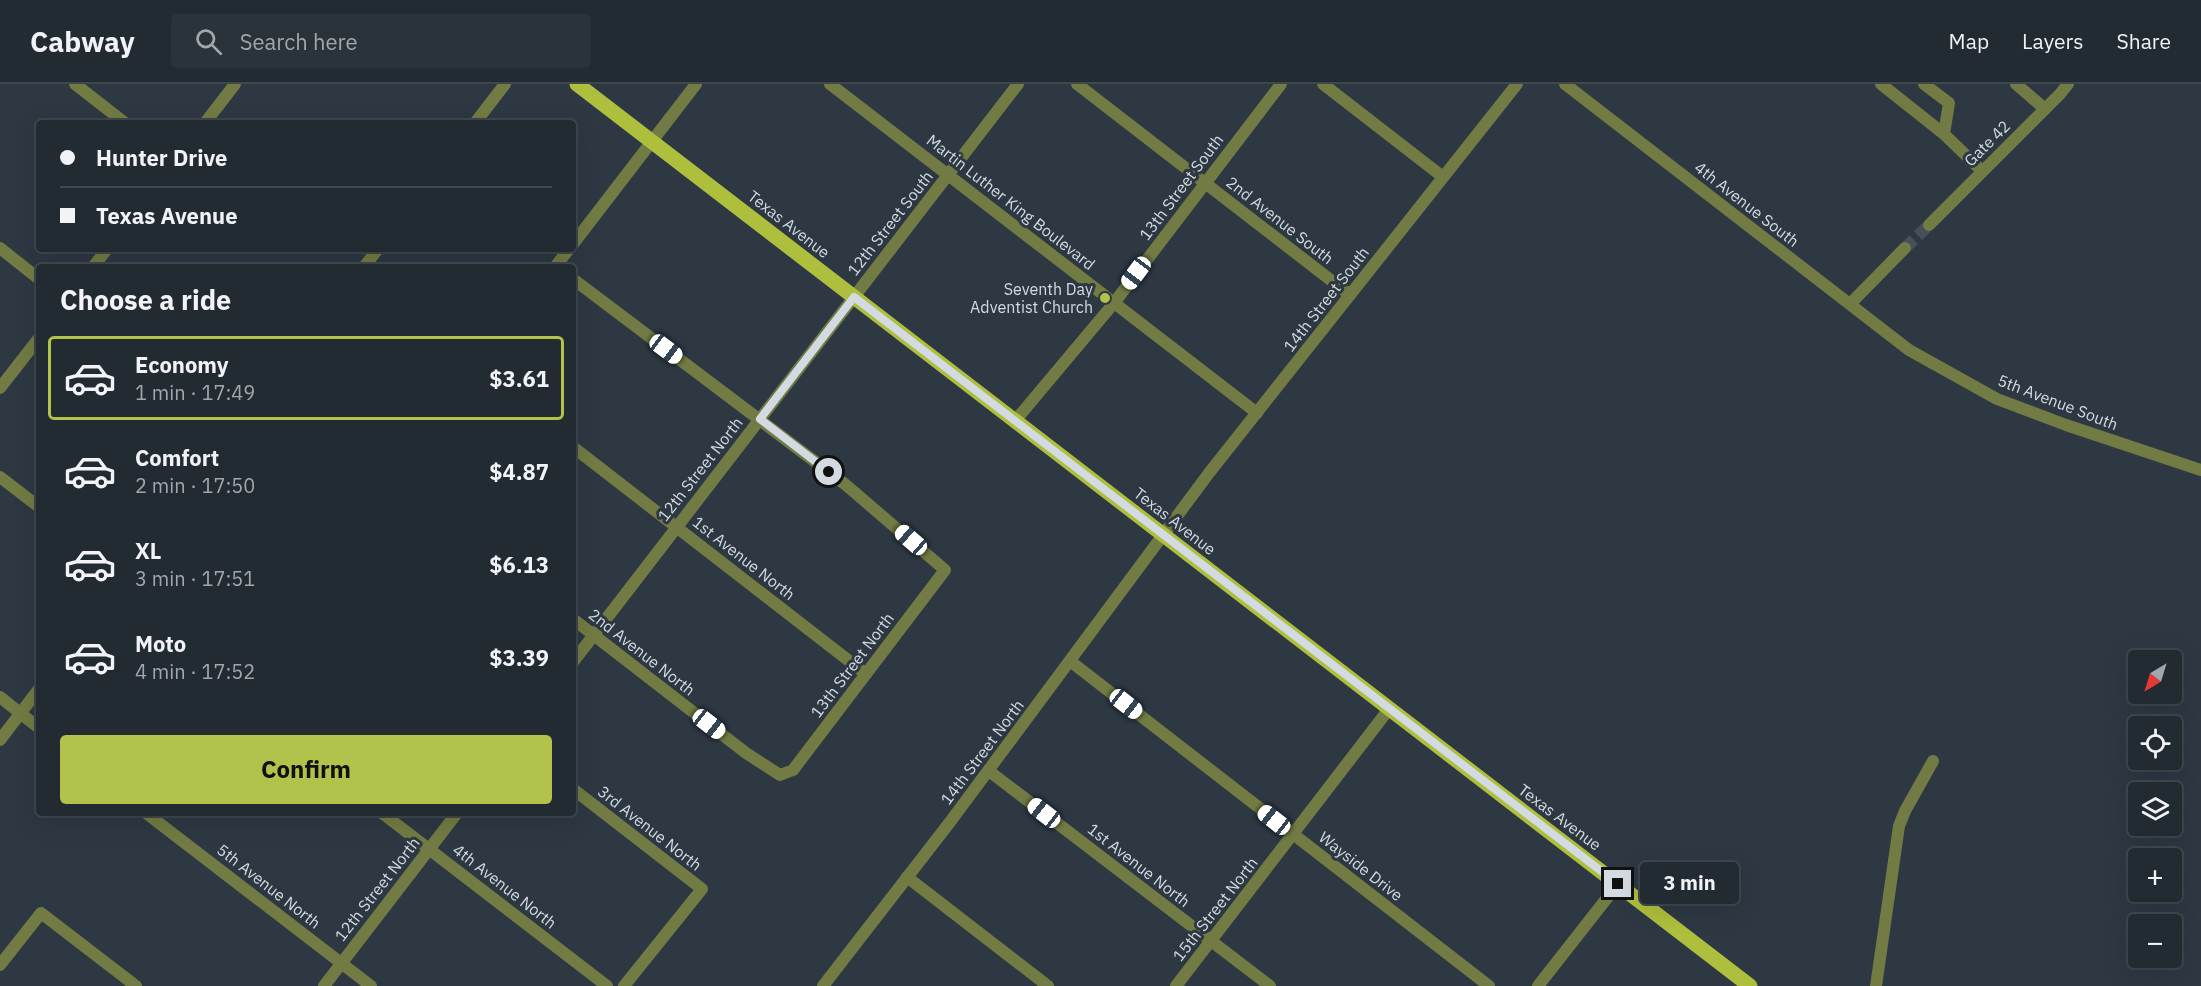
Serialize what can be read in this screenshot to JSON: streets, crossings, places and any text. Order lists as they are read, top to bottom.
{
  "streets": {
    "main road": ["Texas Avenue"],
    "street": [
      "Gate 42",
      "13th Street South",
      "Martin Luther King Boulevard",
      "4th Avenue South",
      "2nd Avenue South",
      "12th Street South",
      "14th Street South",
      "5th Avenue South",
      "12th Street North",
      "1st Avenue North",
      "2nd Avenue North",
      "13th Street North",
      "14th Street North",
      "3rd Avenue North",
      "Wayside Drive",
      "5th Avenue North",
      "4th Avenue North",
      "15th Street North"
    ]
  },
  "crossings": [
    ["13th Street South", "Martin Luther King Boulevard"],
    ["13th Street South", "2nd Avenue South"],
    ["13th Street South", "Texas Avenue"],
    ["Martin Luther King Boulevard", "12th Street South"],
    ["Martin Luther King Boulevard", "14th Street South"],
    ["4th Avenue South", "5th Avenue South"],
    ["2nd Avenue South", "14th Street South"],
    ["12th Street South", "Texas Avenue"],
    ["12th Street South", "12th Street North"],
    ["Texas Avenue", "14th Street South"],
    ["Texas Avenue", "12th Street North"],
    ["Texas Avenue", "14th Street North"],
    ["Texas Avenue", "15th Street North"],
    ["14th Street South", "14th Street North"],
    ["12th Street North", "1st Avenue North"],
    ["12th Street North", "2nd Avenue North"],
    ["12th Street North", "13th Street North"],
    ["12th Street North", "5th Avenue North"],
    ["12th Street North", "4th Avenue North"],
    ["1st Avenue North", "13th Street North"],
    ["1st Avenue North", "14th Street North"],
    ["1st Avenue North", "15th Street North"],
    ["2nd Avenue North", "13th Street North"],
    ["14th Street North", "Wayside Drive"],
    ["Wayside Drive", "15th Street North"]
  ],
  "places": ["Seventh Day Adventist Church"],
  "north": "bottom left",
  "page": {
    "header": "Cabway",
    "search": "Search here",
    "nav": ["Map", "Layers", "Share"],
    "banner": ["Hunter Drive", "Texas Avenue"],
    "heading": "Choose a ride",
    "list": [
      {
        "name": "Economy",
        "note": "1 min · 17:49",
        "value": "$3.61"
      },
      {
        "name": "Comfort",
        "note": "2 min · 17:50",
        "value": "$4.87"
      },
      {
        "name": "XL",
        "note": "3 min · 17:51",
        "value": "$6.13"
      },
      {
        "name": "Moto",
        "note": "4 min · 17:52",
        "value": "$3.39"
      }
    ],
    "map_buttons": ["+", "−"],
    "buttons": "Confirm",
    "bubble": "3 min"
  }
}
